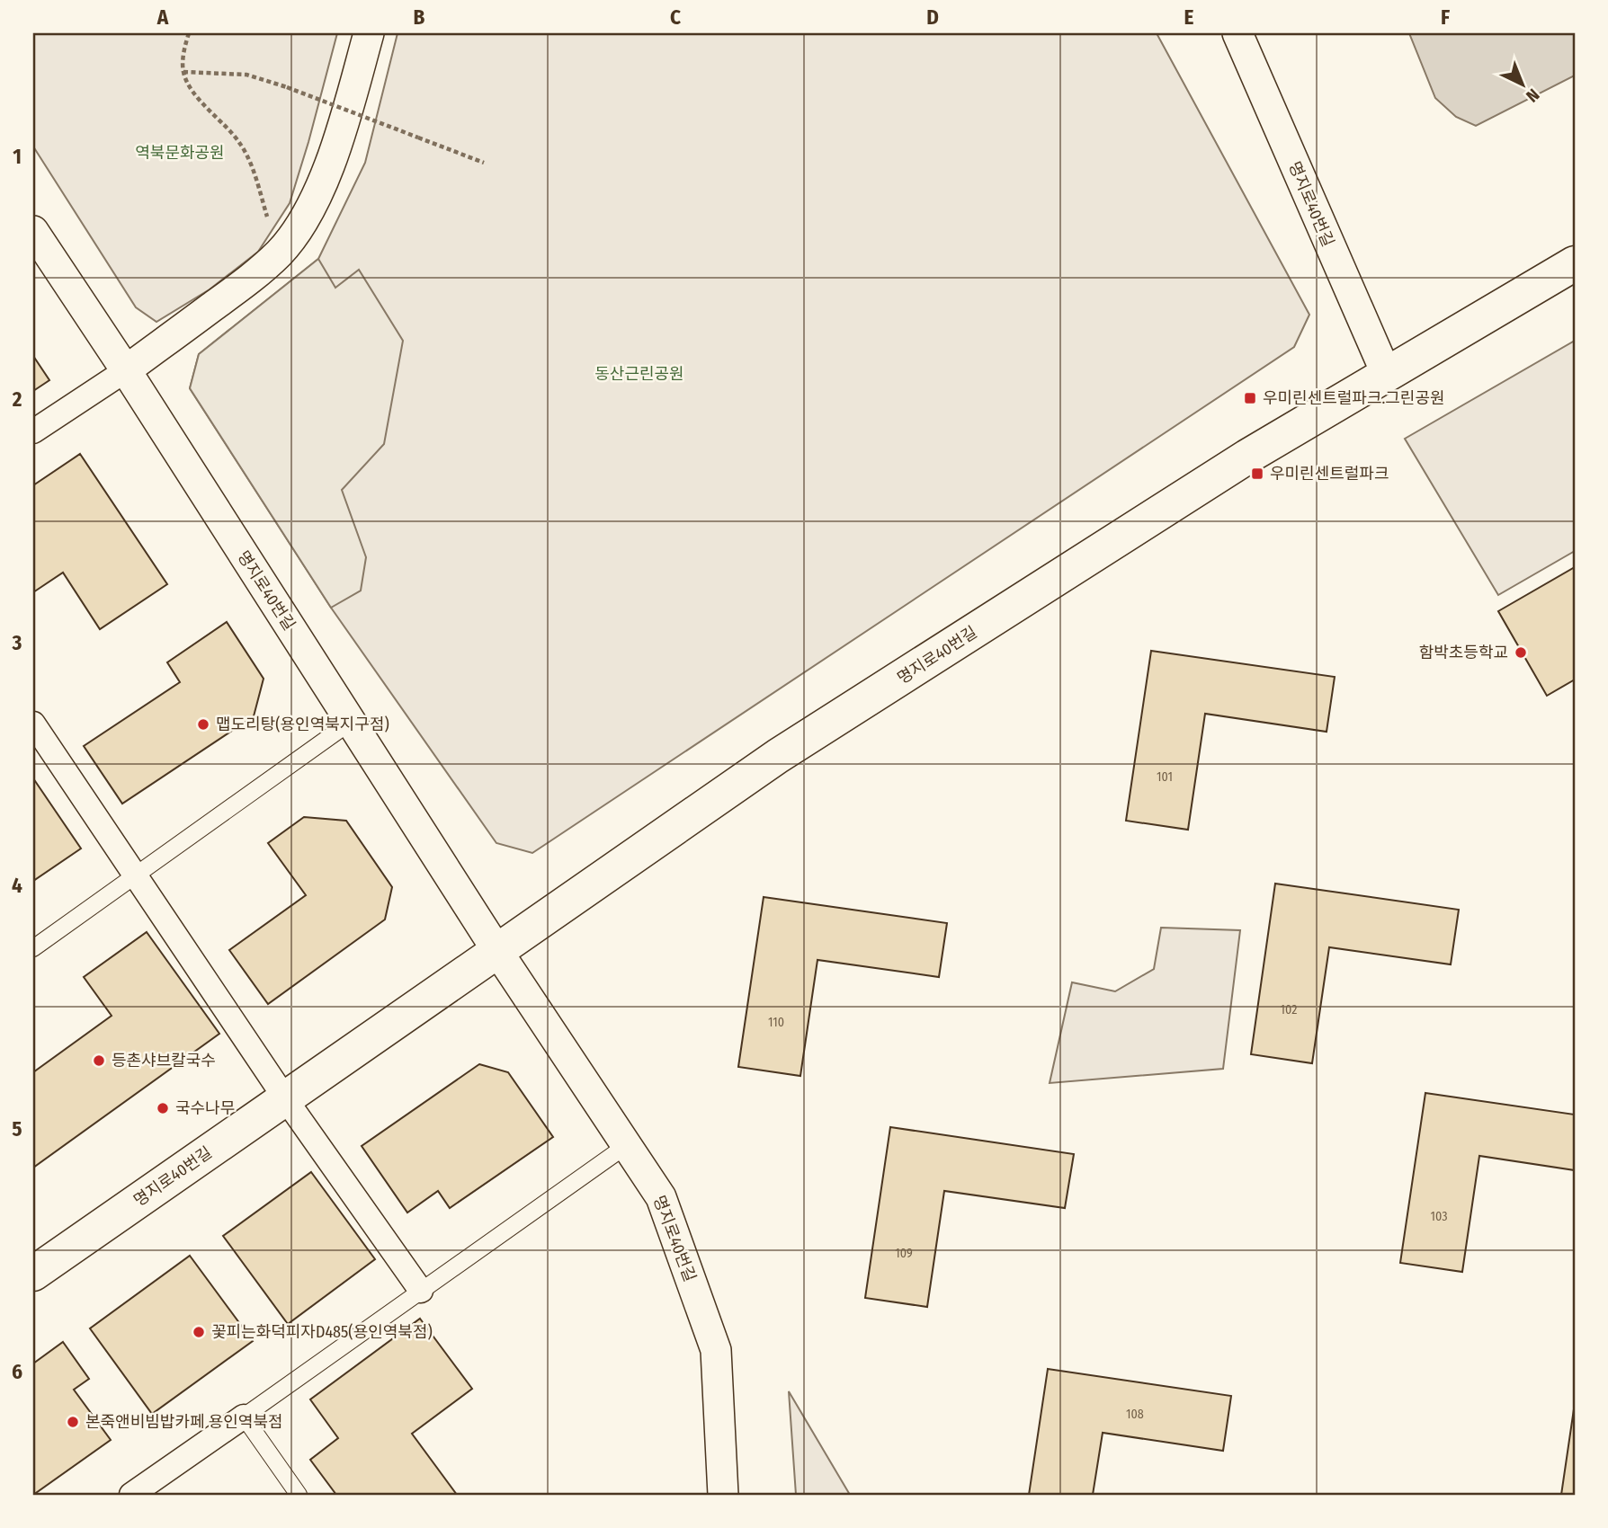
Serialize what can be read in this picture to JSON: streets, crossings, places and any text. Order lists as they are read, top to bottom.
{
  "streets": {
    "street": ["명지로40번길"]
  },
  "parks": ["역북문화공원", "동산근린공원"],
  "places": {
    "transit": ["우미린센트럴파크.그린공원", "우미린센트럴파크"],
    "other": [
      "함박초등학교",
      "맵도리탕(용인역북지구점)",
      "등촌샤브칼국수",
      "국수나무",
      "꽃피는화덕피자D485(용인역북점)",
      "본죽앤비빔밥카페 용인역북점"
    ]
  },
  "house_numbers": [
    "101",
    "102",
    "110",
    "103",
    "109",
    "108"
  ],
  "north": "bottom right",
  "grid": {
    "columns": [
      "A",
      "B",
      "C",
      "D",
      "E",
      "F"
    ],
    "rows": [
      "1",
      "2",
      "3",
      "4",
      "5",
      "6"
    ]
  }
}
